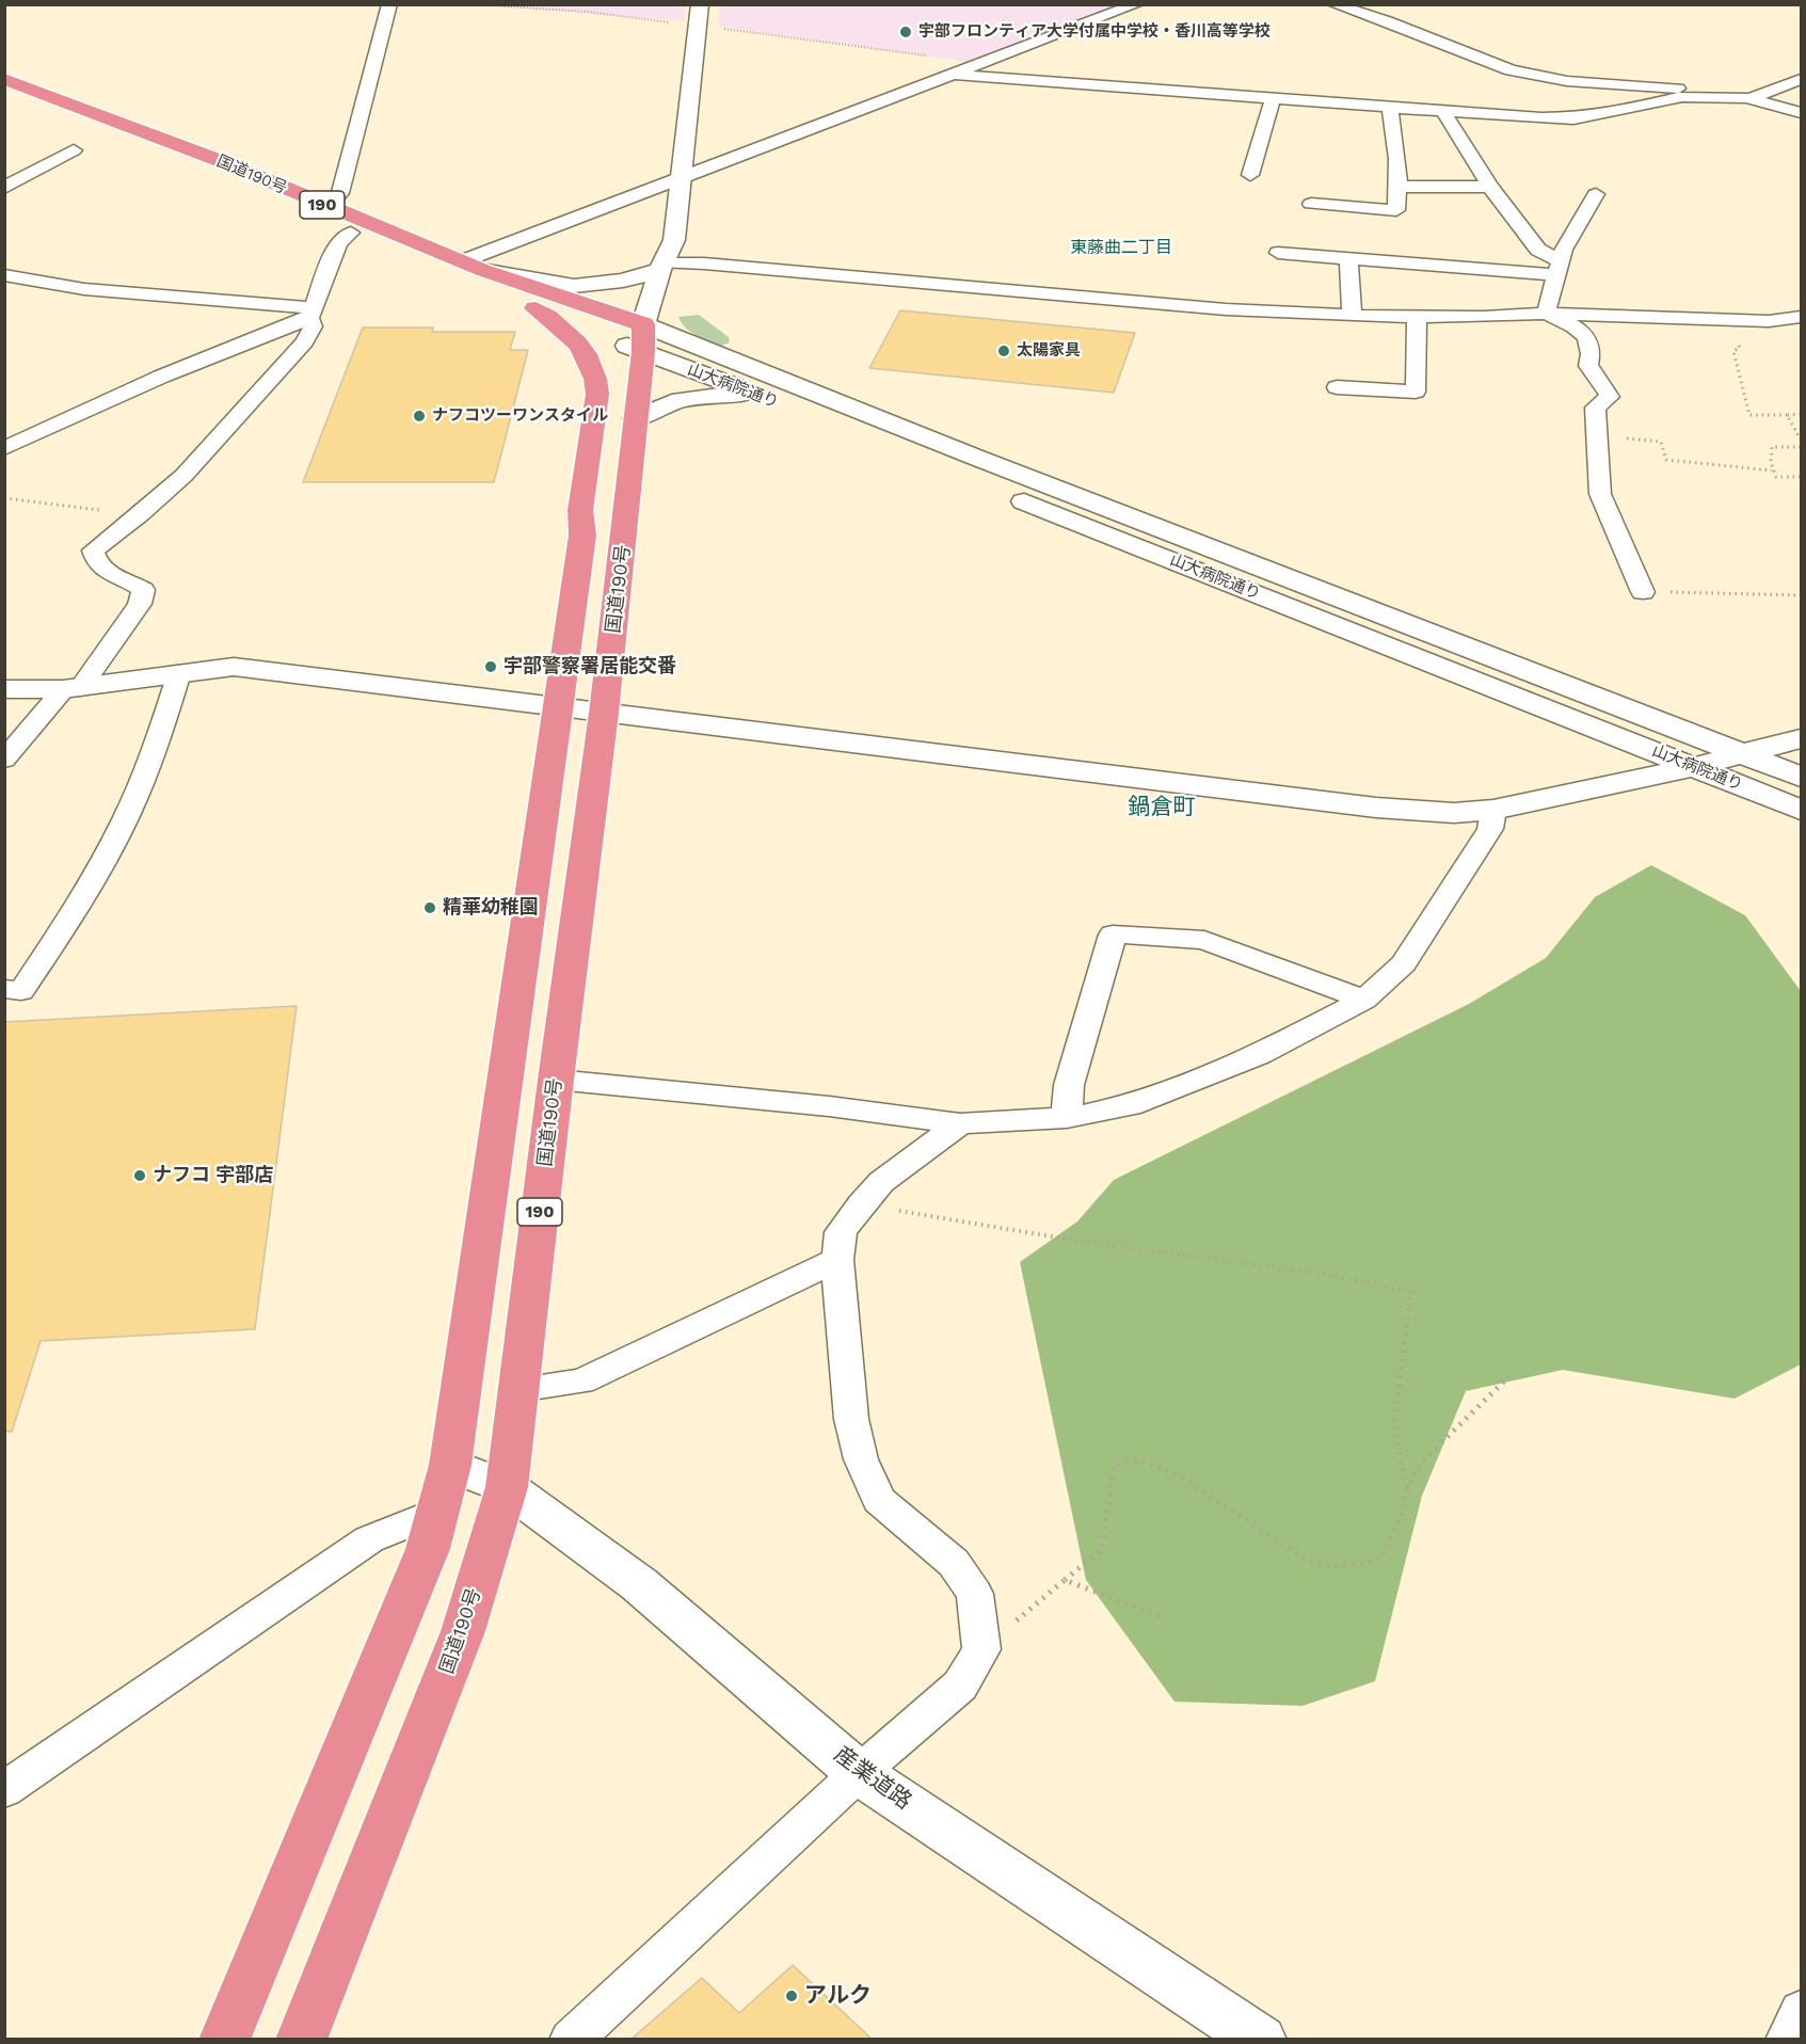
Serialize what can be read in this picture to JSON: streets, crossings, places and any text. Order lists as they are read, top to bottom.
{
  "streets": {
    "highway": ["国道190号", "190"],
    "street": ["山大病院通り", "産業道路"]
  },
  "crossings": [
    ["国道190号", "山大病院通り"],
    ["国道190号", "産業道路"]
  ],
  "districts": ["東藤曲二丁目", "鍋倉町"],
  "places": [
    "宇部フロンティア大学付属中学校・香川高等学校",
    "太陽家具",
    "ナフコツーワンスタイル",
    "宇部警察署居能交番",
    "精華幼稚園",
    "ナフコ 宇部店",
    "アルク"
  ]
}
